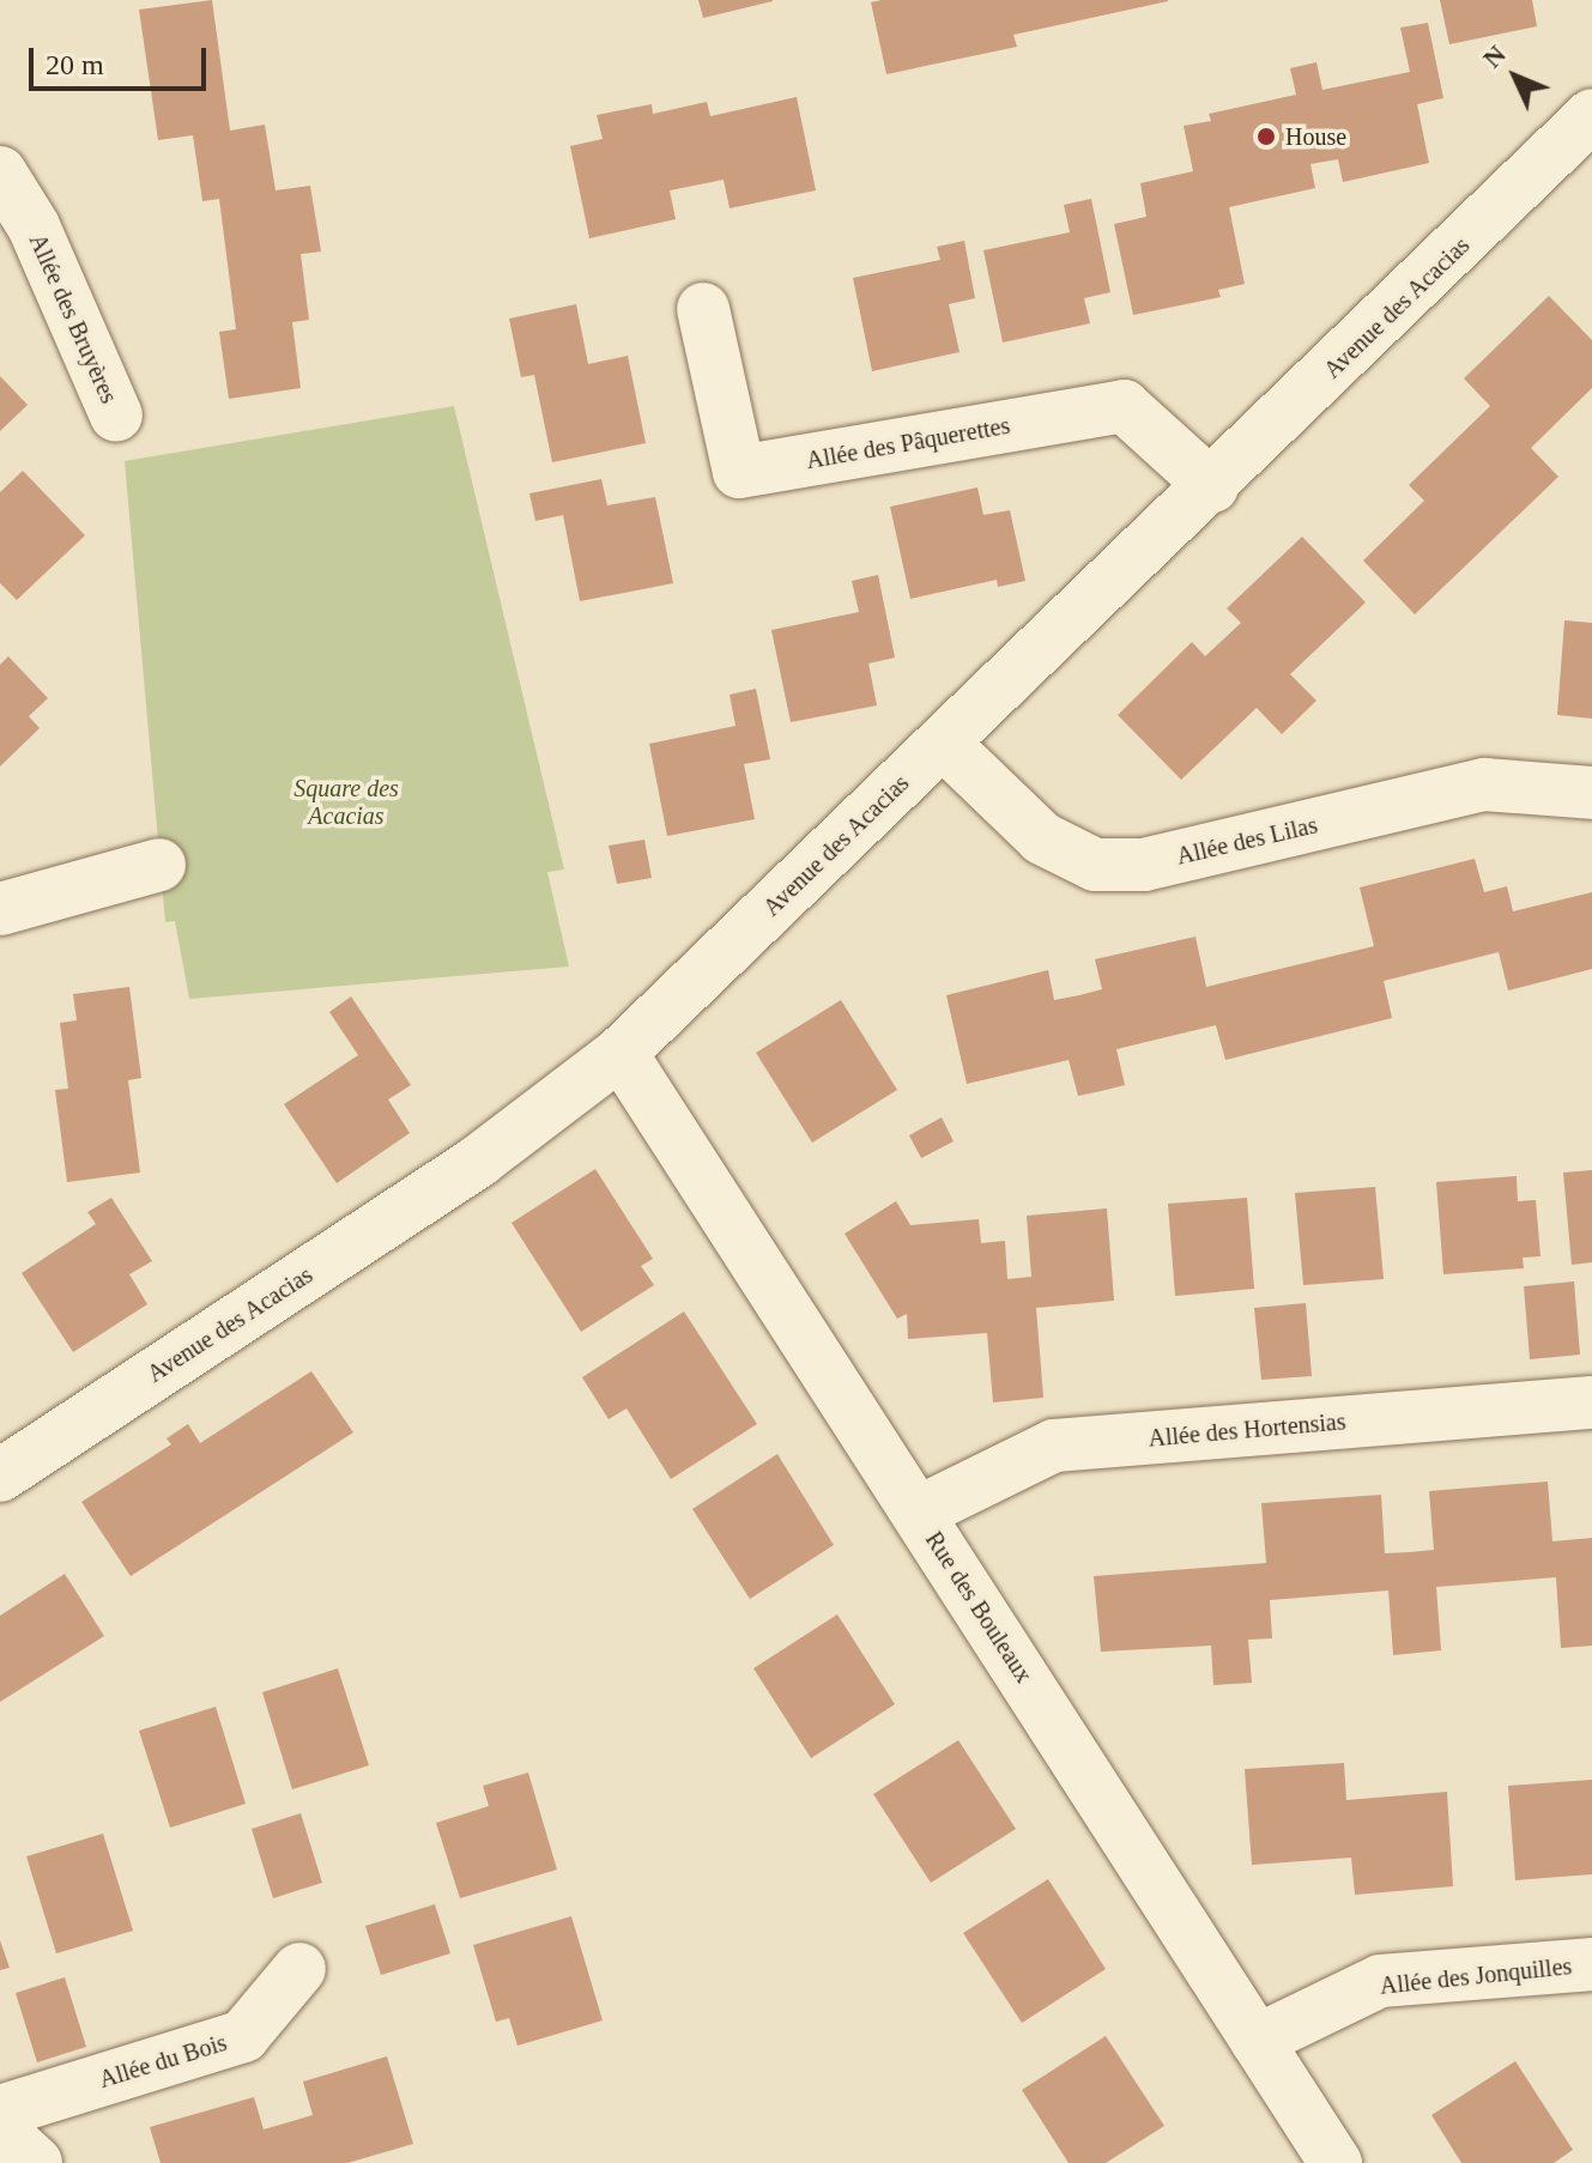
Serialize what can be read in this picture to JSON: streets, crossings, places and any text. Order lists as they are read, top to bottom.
{
  "streets": {
    "street": [
      "Avenue des Acacias",
      "Allée des Bruyères",
      "Allée des Pâquerettes",
      "Allée des Lilas",
      "Allée des Hortensias",
      "Rue des Bouleaux",
      "Allée des Jonquilles",
      "Allée du Bois"
    ]
  },
  "crossings": [
    ["Avenue des Acacias", "Allée des Pâquerettes"],
    ["Avenue des Acacias", "Allée des Lilas"],
    ["Avenue des Acacias", "Rue des Bouleaux"],
    ["Allée des Hortensias", "Rue des Bouleaux"],
    ["Rue des Bouleaux", "Allée des Jonquilles"]
  ],
  "parks": ["Square des Acacias"],
  "places": ["House"],
  "scale_bar": "20 m",
  "north": "top left"
}
